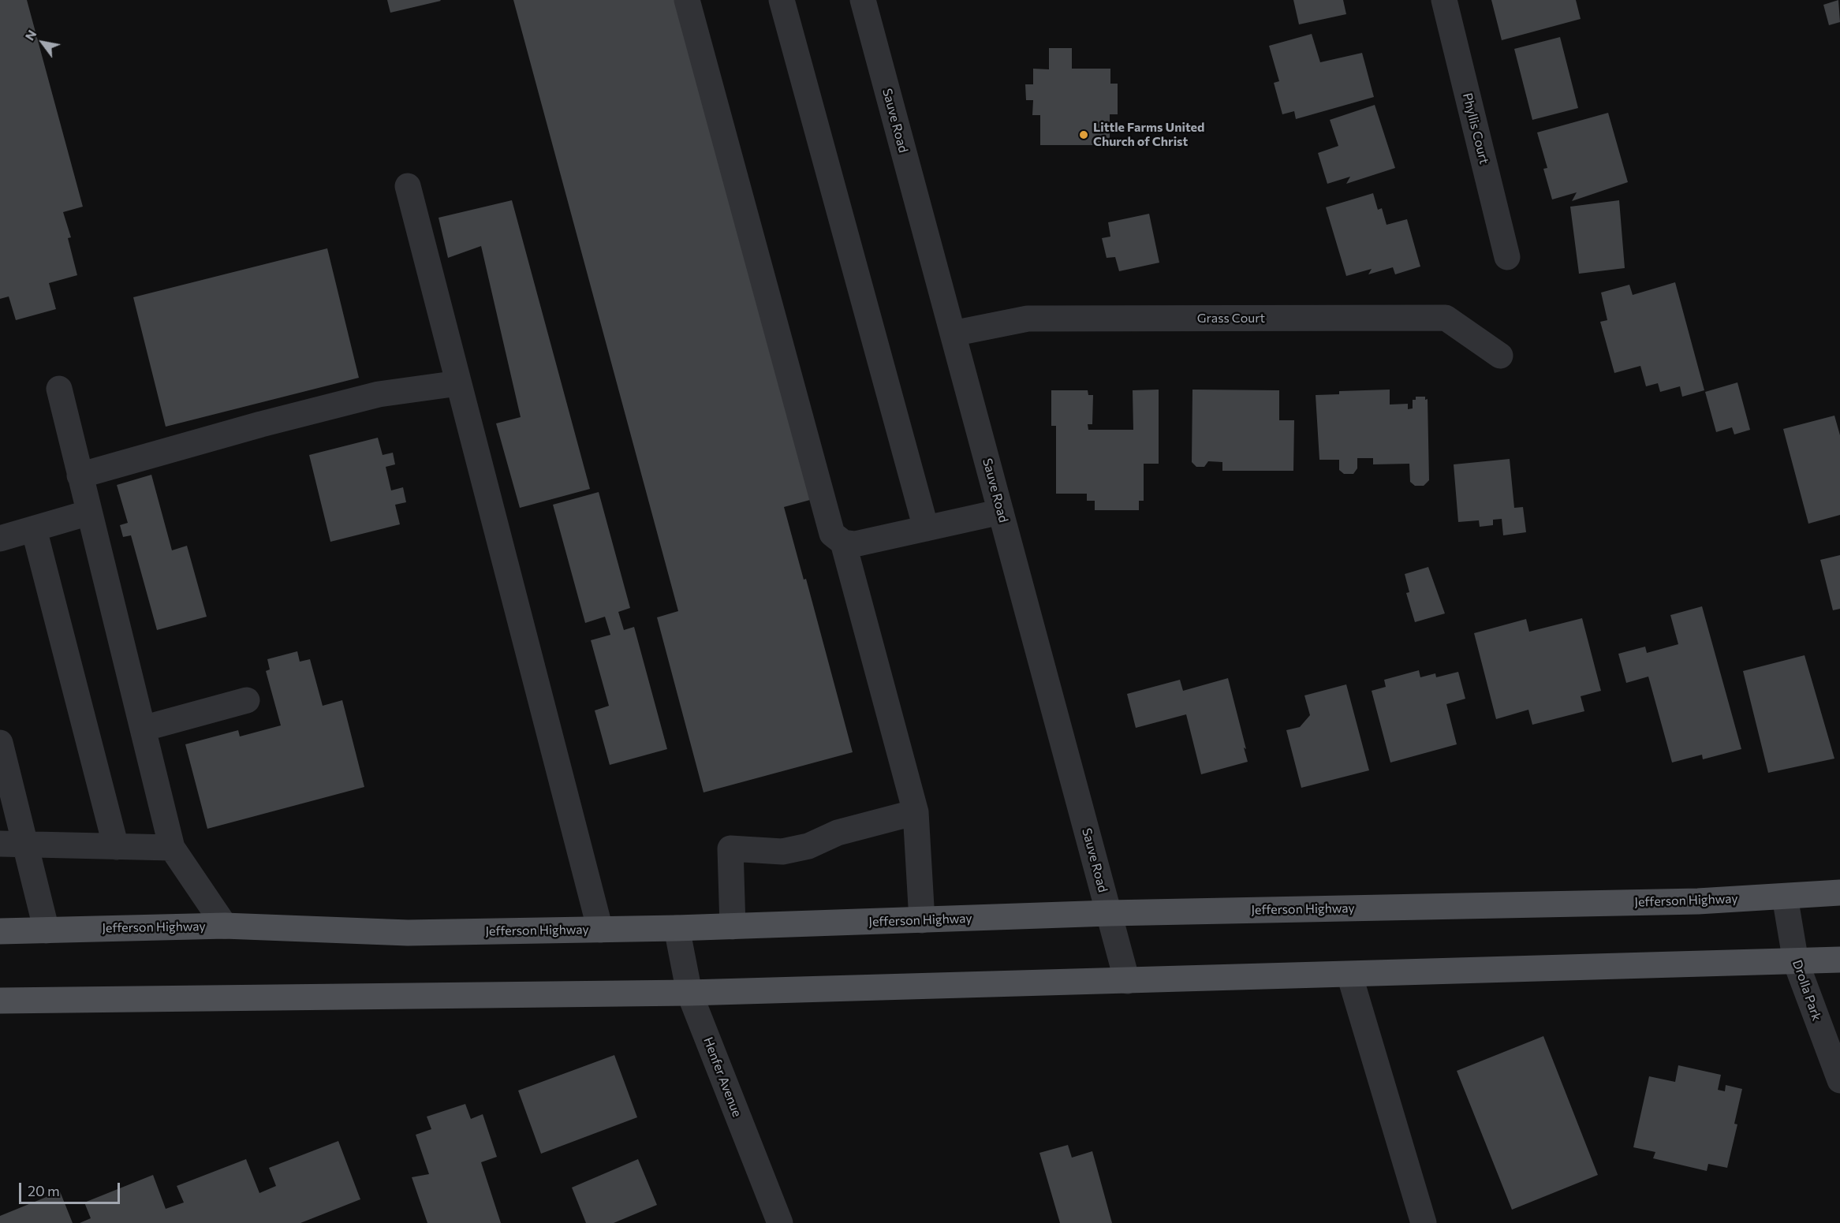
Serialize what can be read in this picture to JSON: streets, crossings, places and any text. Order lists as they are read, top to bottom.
{
  "streets": {
    "main road": ["Jefferson Highway"],
    "street": [
      "Sauve Road",
      "Phyllis Court",
      "Grass Court",
      "Drolla Park",
      "Henfer Avenue"
    ]
  },
  "crossings": [
    ["Sauve Road", "Grass Court"],
    ["Sauve Road", "Jefferson Highway"],
    ["Jefferson Highway", "Drolla Park"],
    ["Jefferson Highway", "Henfer Avenue"]
  ],
  "places": ["Little Farms United Church of Christ"],
  "scale_bar": "20 m",
  "north": "top left"
}
